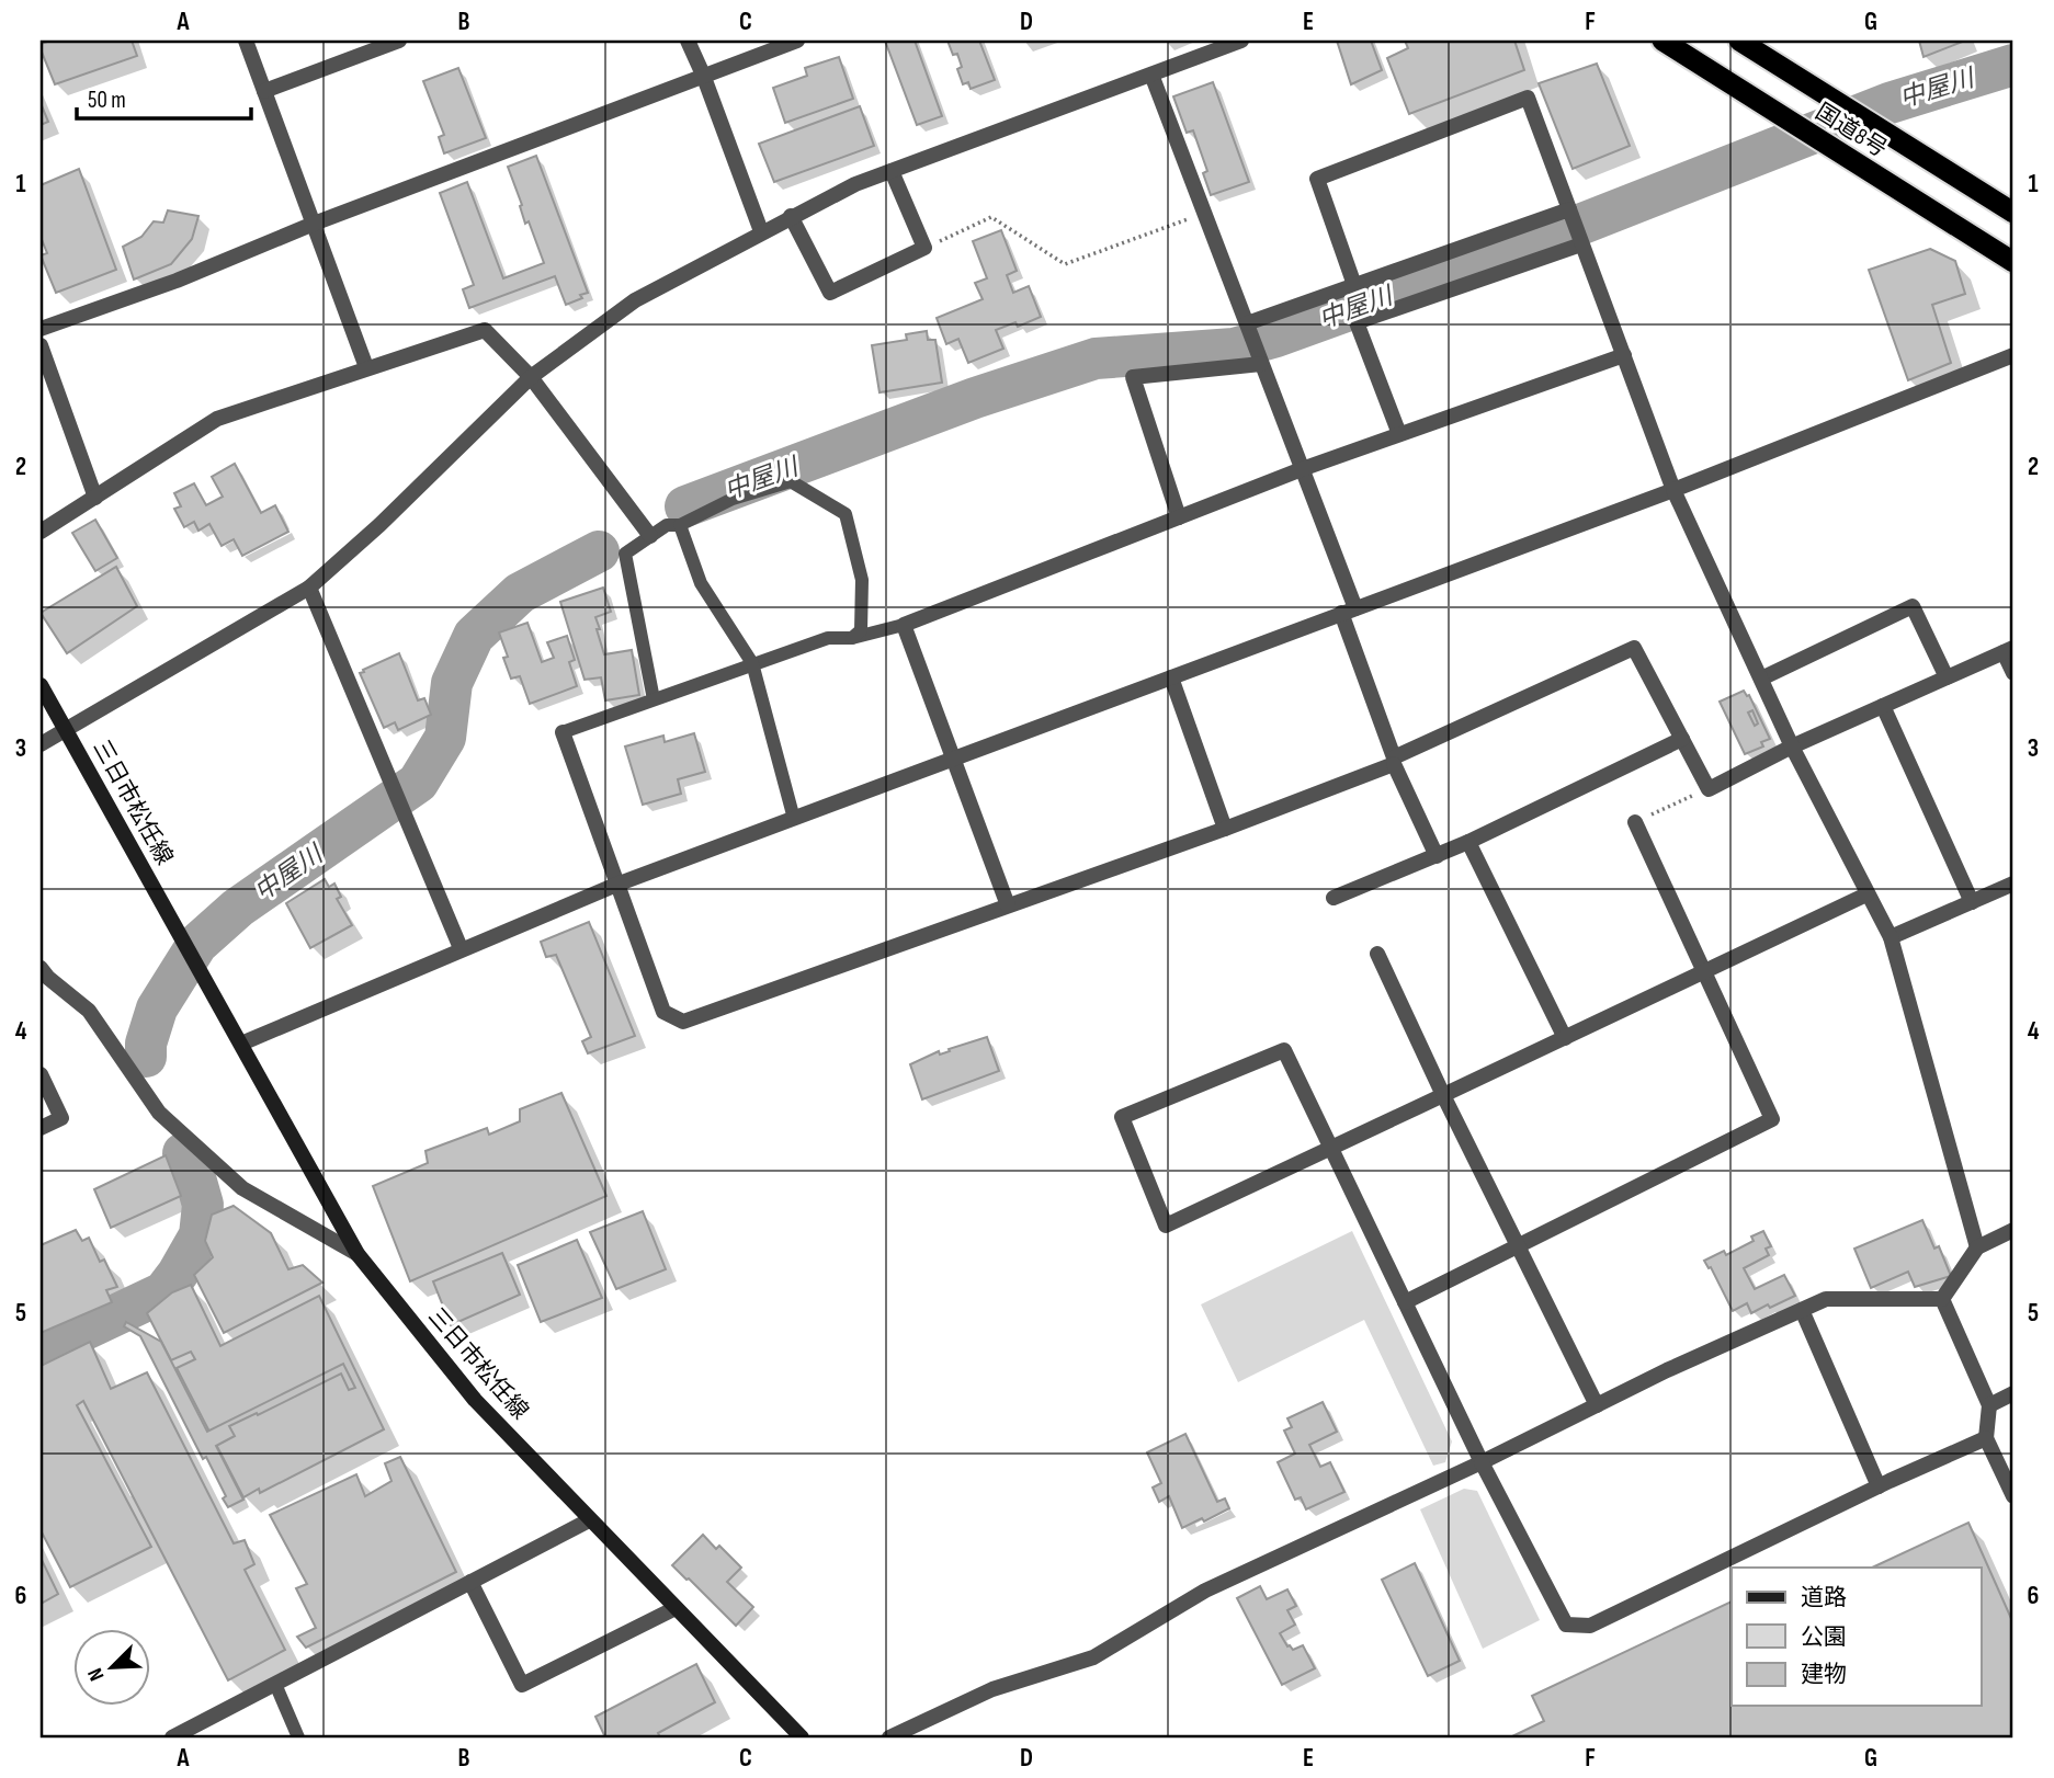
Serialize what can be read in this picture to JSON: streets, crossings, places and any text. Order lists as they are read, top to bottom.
{
  "streets": {
    "highway": ["国道8号"],
    "main road": ["三日市松任線"]
  },
  "water": ["中屋川"],
  "legend": ["道路", "公園", "建物"],
  "scale_bar": "50 m",
  "north": "bottom left",
  "grid": {
    "columns": [
      "A",
      "B",
      "C",
      "D",
      "E",
      "F",
      "G"
    ],
    "rows": [
      "1",
      "2",
      "3",
      "4",
      "5",
      "6"
    ]
  }
}
